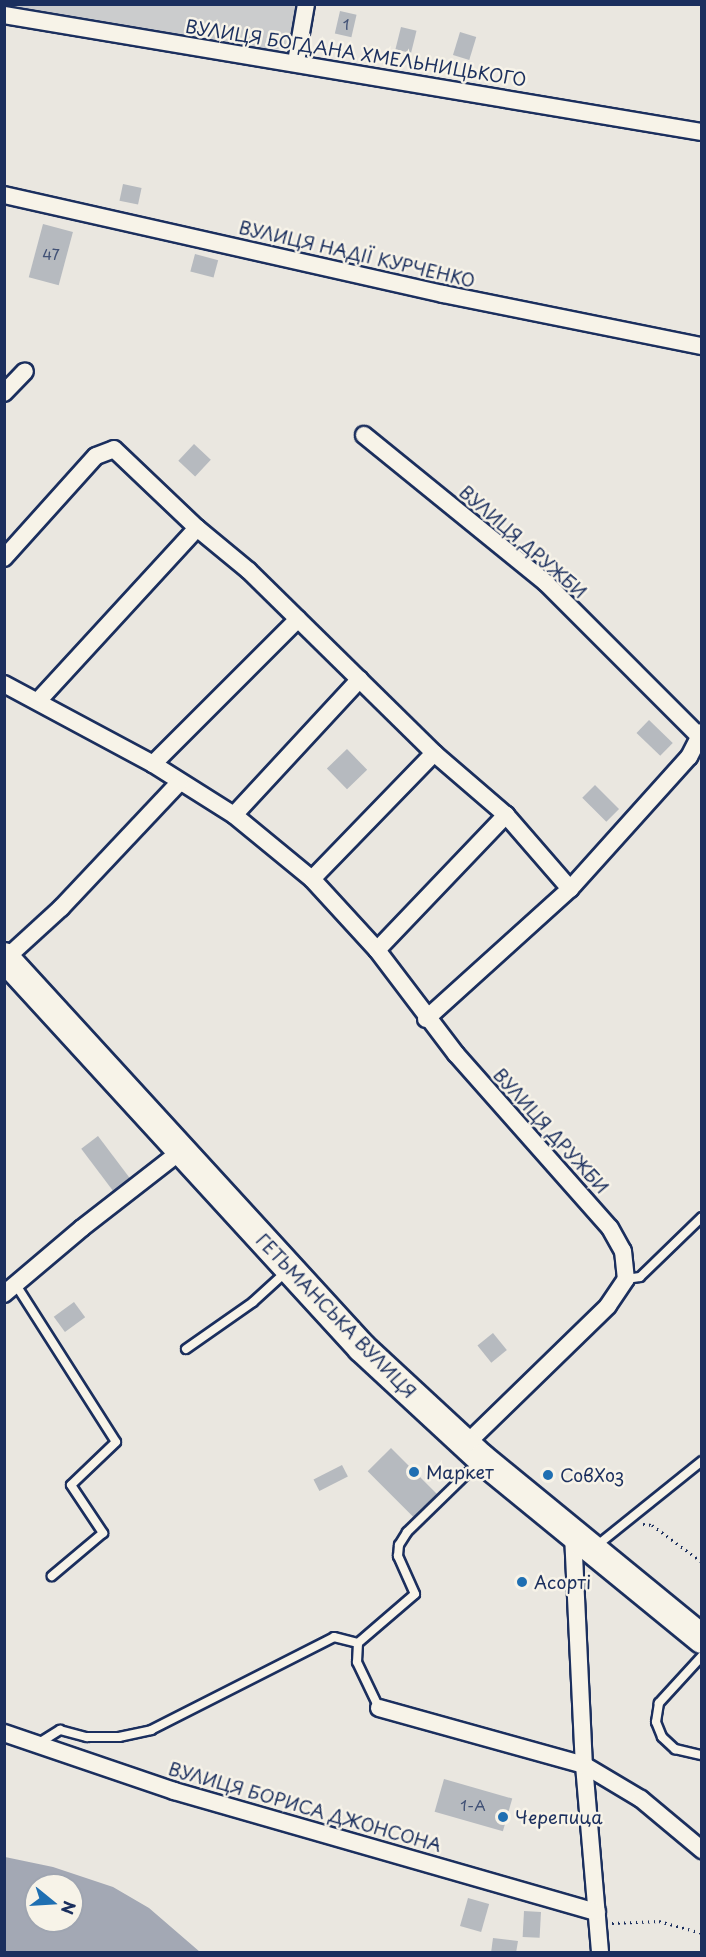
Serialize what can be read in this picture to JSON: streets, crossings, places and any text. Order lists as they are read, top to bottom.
{
  "streets": {
    "highway": ["ГЕТЬМАНСЬКА ВУЛИЦЯ"],
    "street": [
      "ВУЛИЦЯ БОГДАНА ХМЕЛЬНИЦЬКОГО",
      "ВУЛИЦЯ НАДІЇ КУРЧЕНКО",
      "ВУЛИЦЯ ДРУЖБИ",
      "ВУЛИЦЯ БОРИСА ДЖОНСОНА"
    ]
  },
  "places": [
    "Маркет",
    "СовХоз",
    "Асорті",
    "Черепица"
  ],
  "house_numbers": ["1", "47", "1-А"],
  "north": "right"
}
